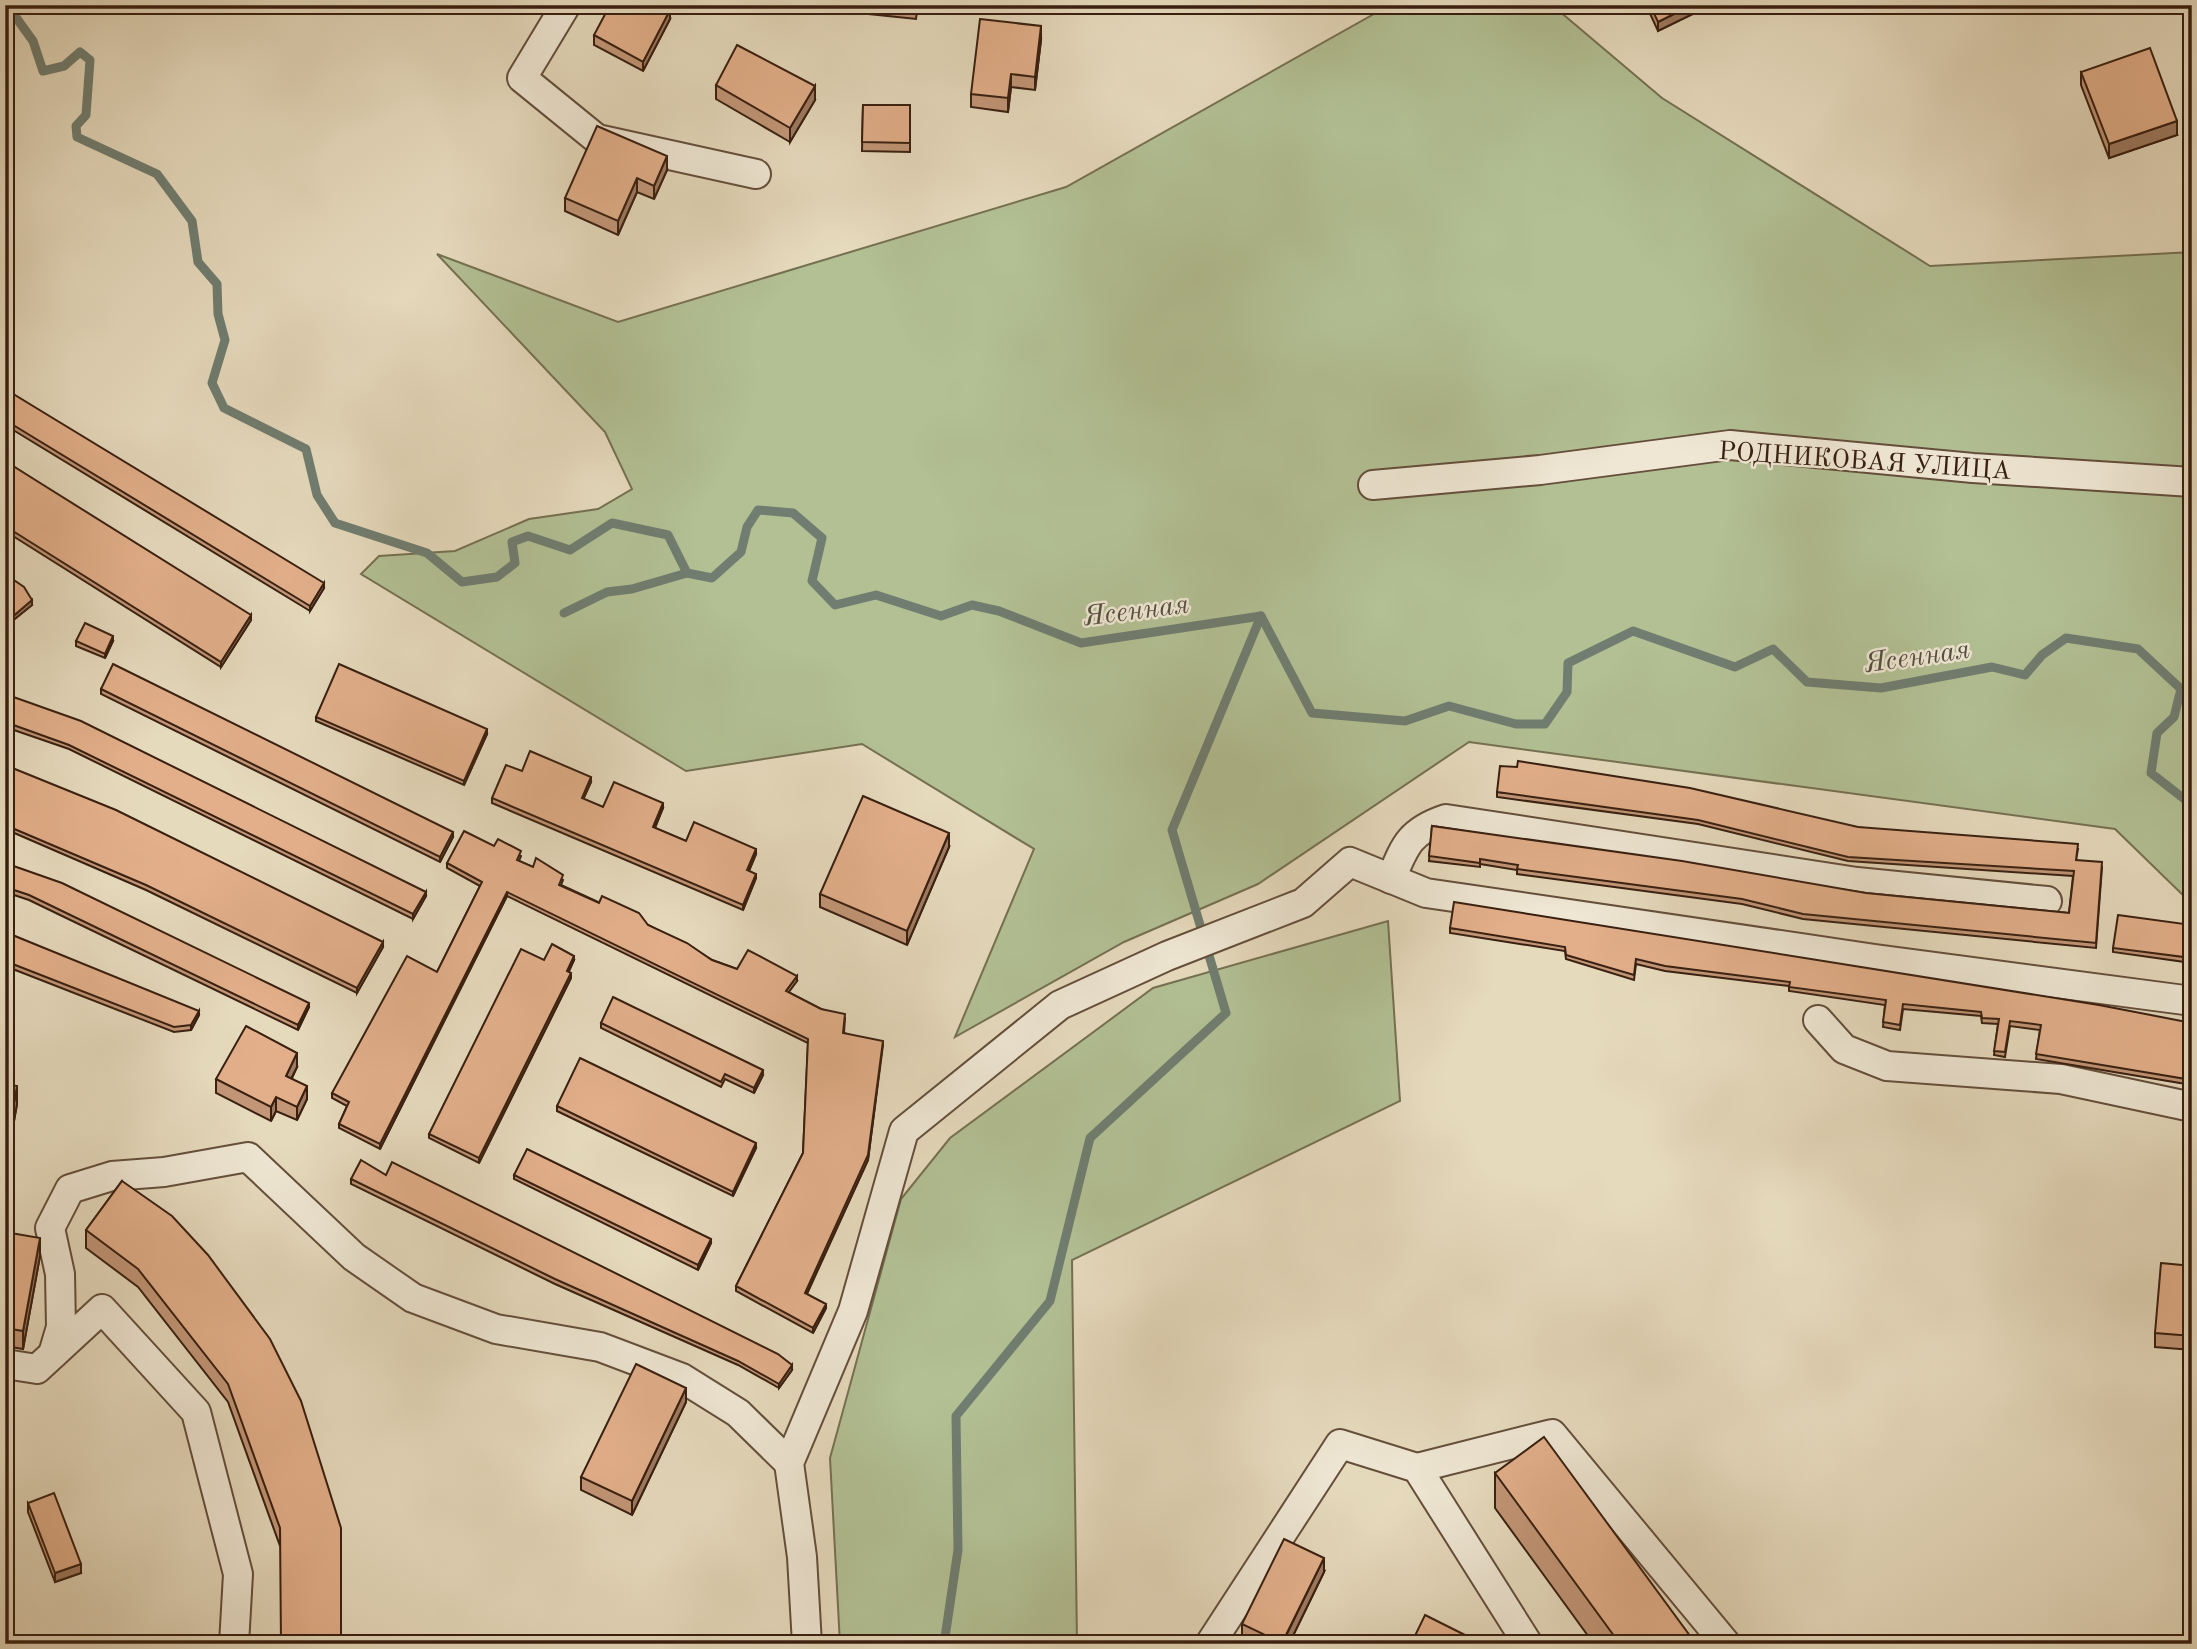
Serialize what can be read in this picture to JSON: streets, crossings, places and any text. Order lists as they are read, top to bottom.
{
  "streets": {
    "street": ["РОДНИКОВАЯ УЛИЦА"]
  },
  "water": ["Ясенная"]
}
